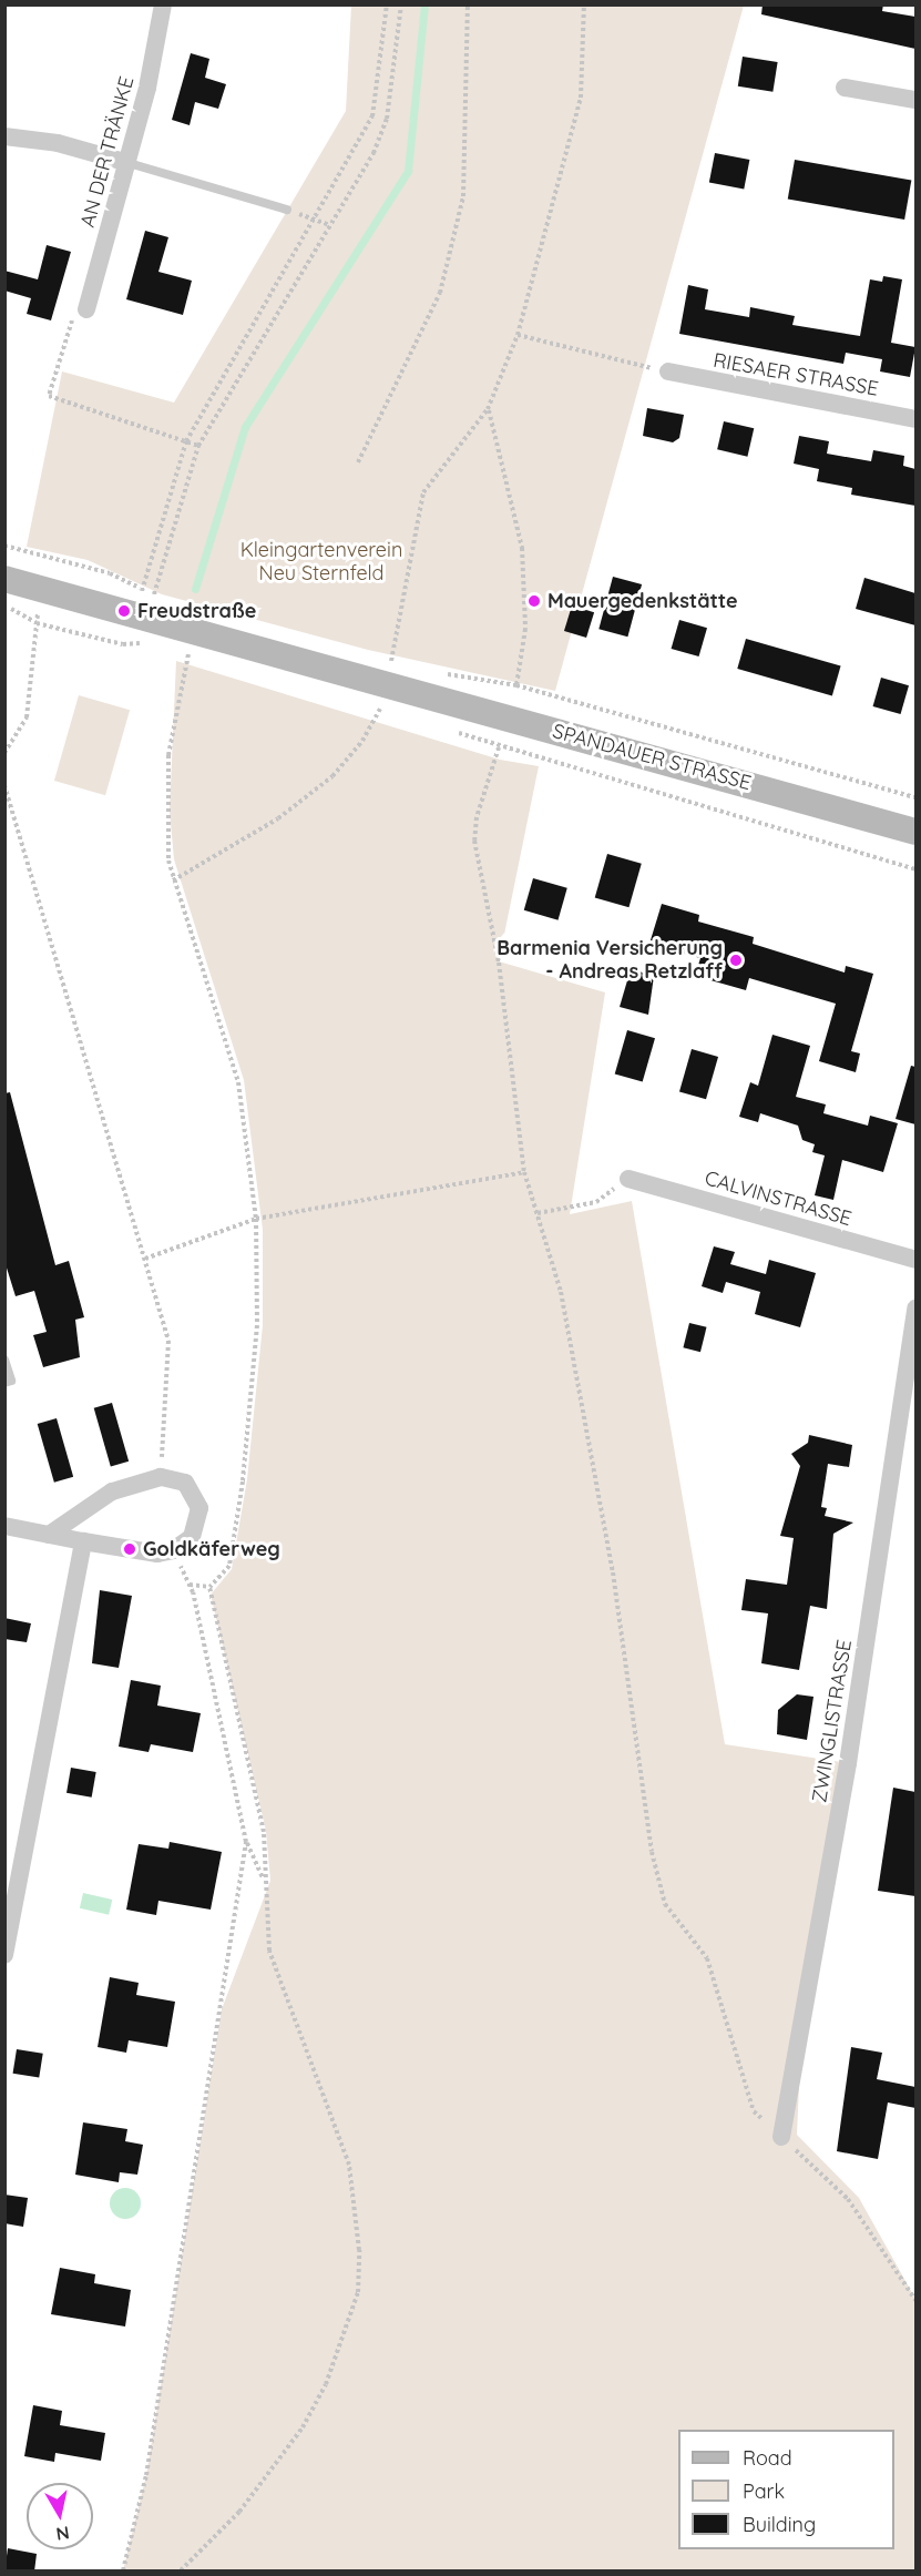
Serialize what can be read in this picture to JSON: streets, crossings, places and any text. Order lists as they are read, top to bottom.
{
  "streets": {
    "main road": ["SPANDAUER STRASSE"],
    "street": [
      "AN DER TRÄNKE",
      "RIESAER STRASSE",
      "CALVINSTRASSE",
      "ZWINGLISTRASSE"
    ]
  },
  "parks": ["Kleingartenverein Neu Sternfeld"],
  "places": [
    "Mauergedenkstätte",
    "Freudstraße",
    "Barmenia Versicherung - Andreas Retzlaff",
    "Goldkäferweg"
  ],
  "legend": ["Road", "Park", "Building"],
  "north": "bottom"
}
